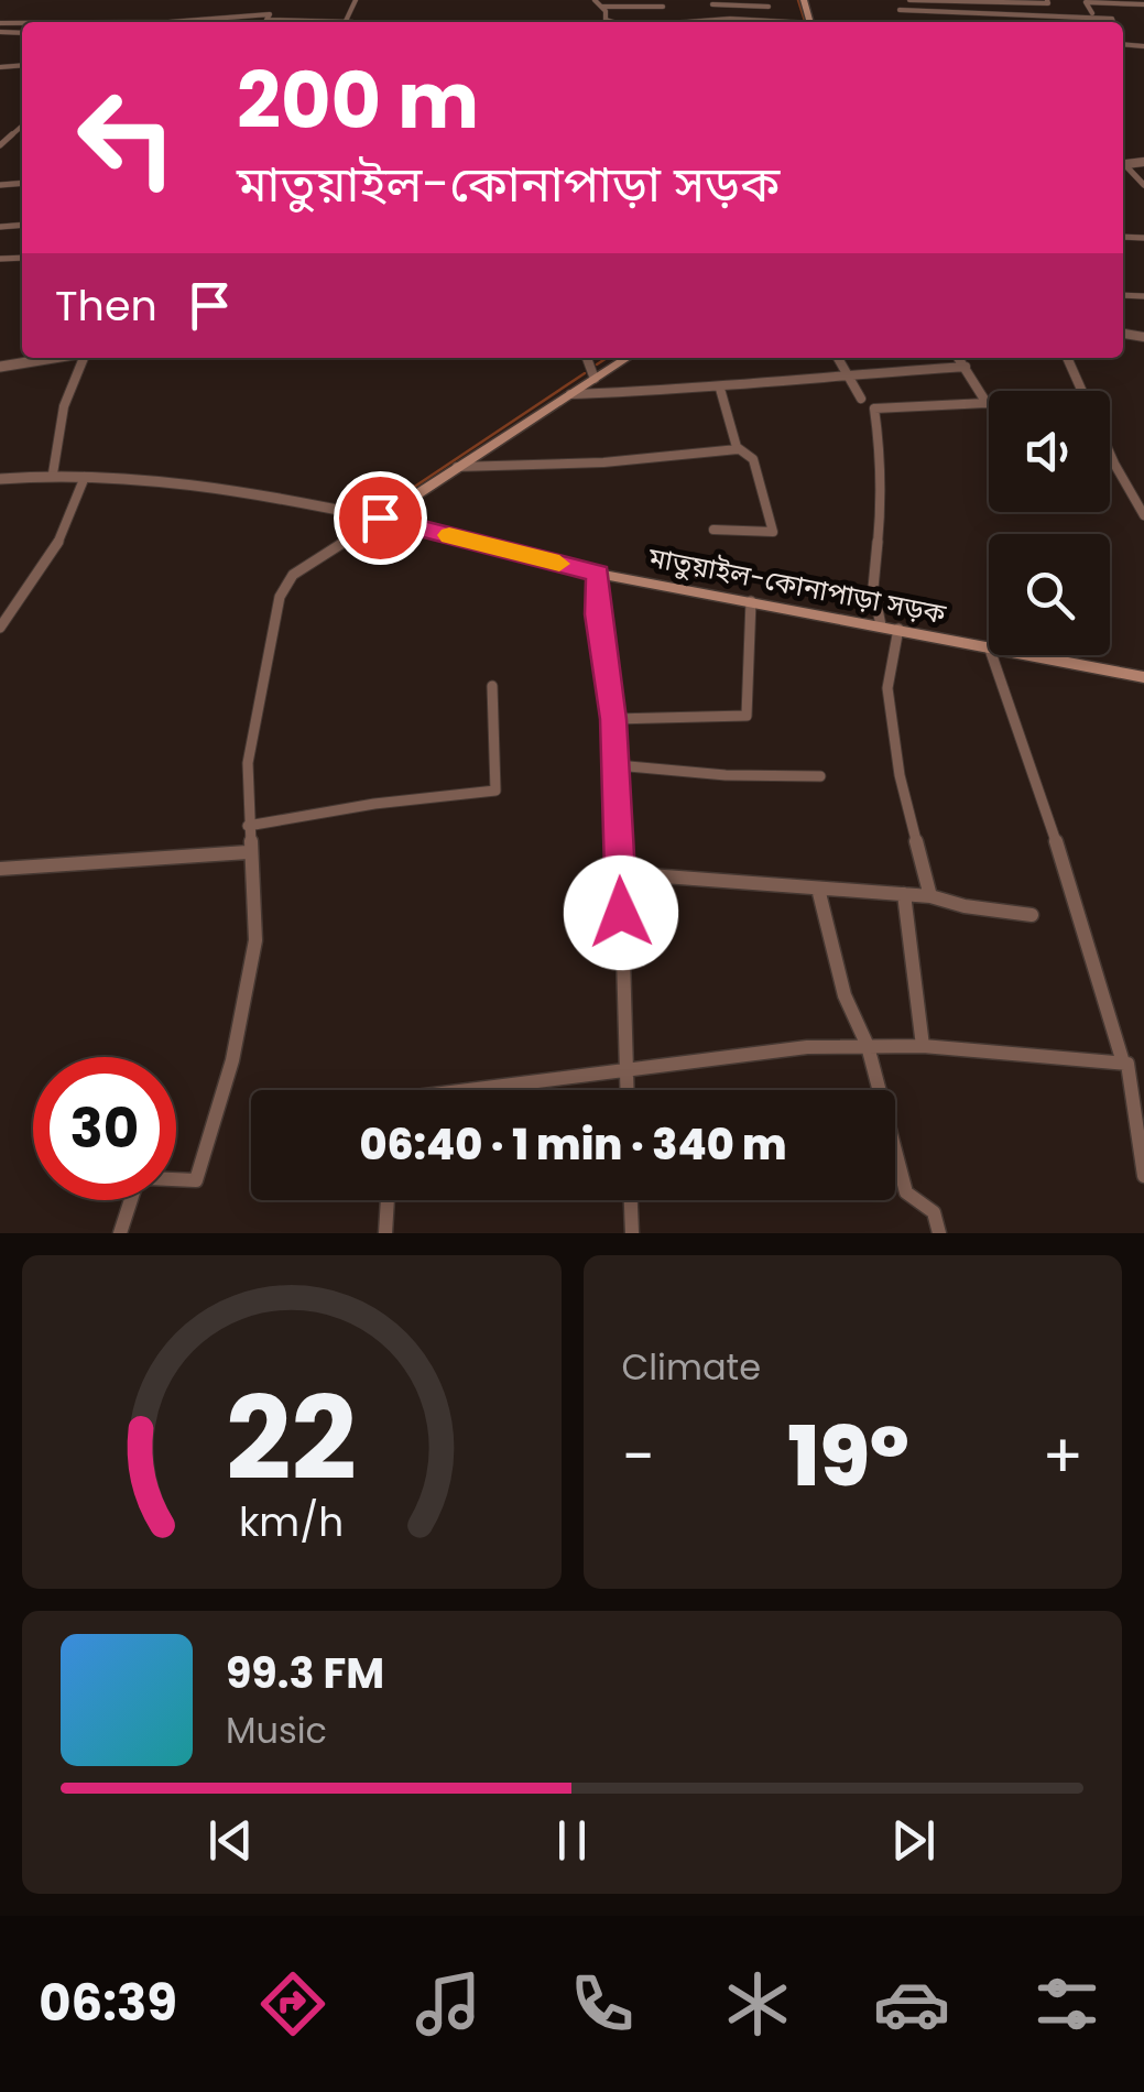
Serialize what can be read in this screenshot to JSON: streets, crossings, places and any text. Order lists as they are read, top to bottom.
{
  "streets": {
    "main road": ["মাতুয়াইল-কোনাপাড়া সড়ক"]
  },
  "page": {
    "turn": ["200 m", "মাতুয়াইল-কোনাপাড়া সড়ক"],
    "then": "Then",
    "limit": "30",
    "trip": "06:40 · 1 min · 340 m",
    "tile": "Climate",
    "heat": ["−", "19°", "+"],
    "song": ["99.3 FM", "Music"],
    "tabs": "06:39",
    "gauge": ["22", "km/h"]
  }
}
